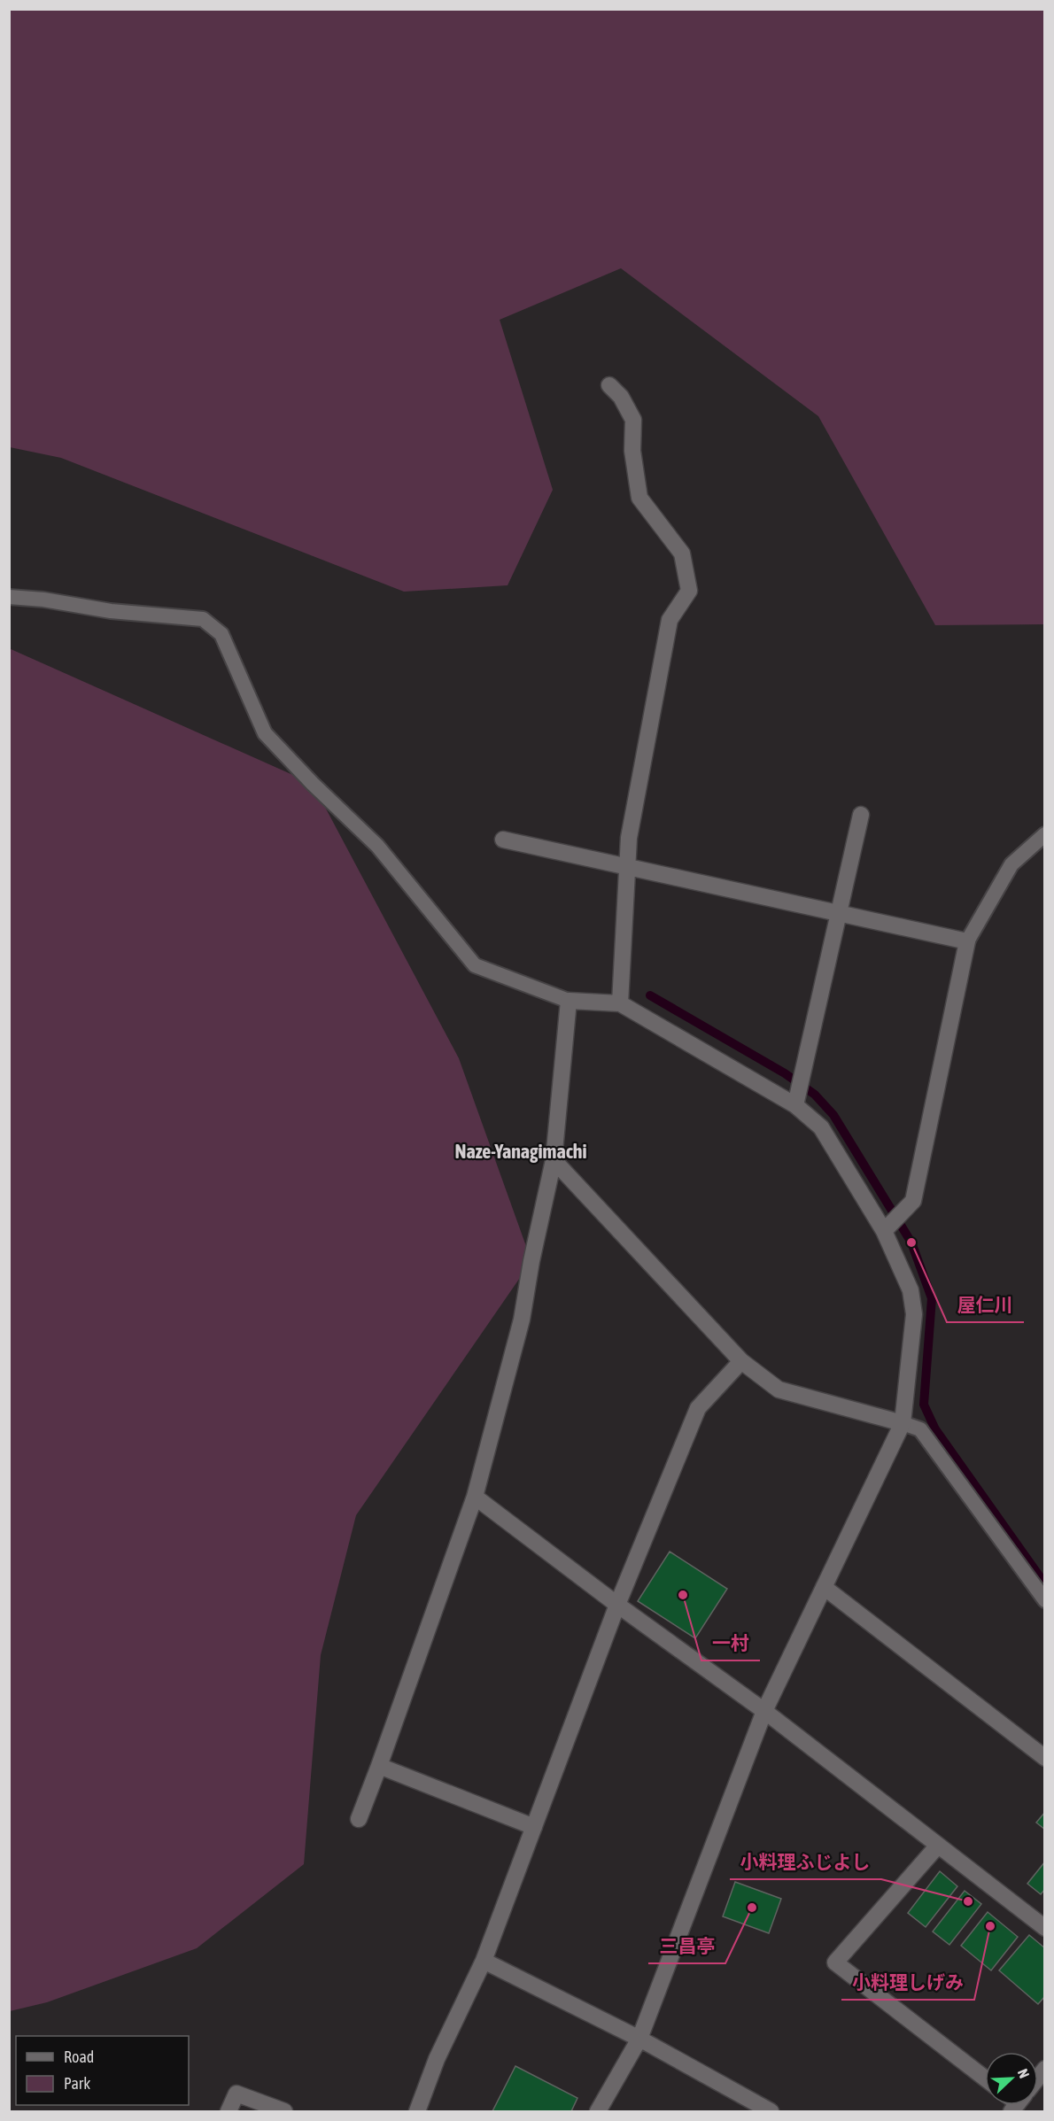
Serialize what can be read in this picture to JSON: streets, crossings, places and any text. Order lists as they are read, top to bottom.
{
  "districts": ["Naze-Yanagimachi"],
  "places": [
    "屋仁川",
    "一村",
    "小料理ふじよし",
    "三昌亭",
    "小料理しげみ"
  ],
  "legend": ["Road", "Park"],
  "north": "top right"
}
